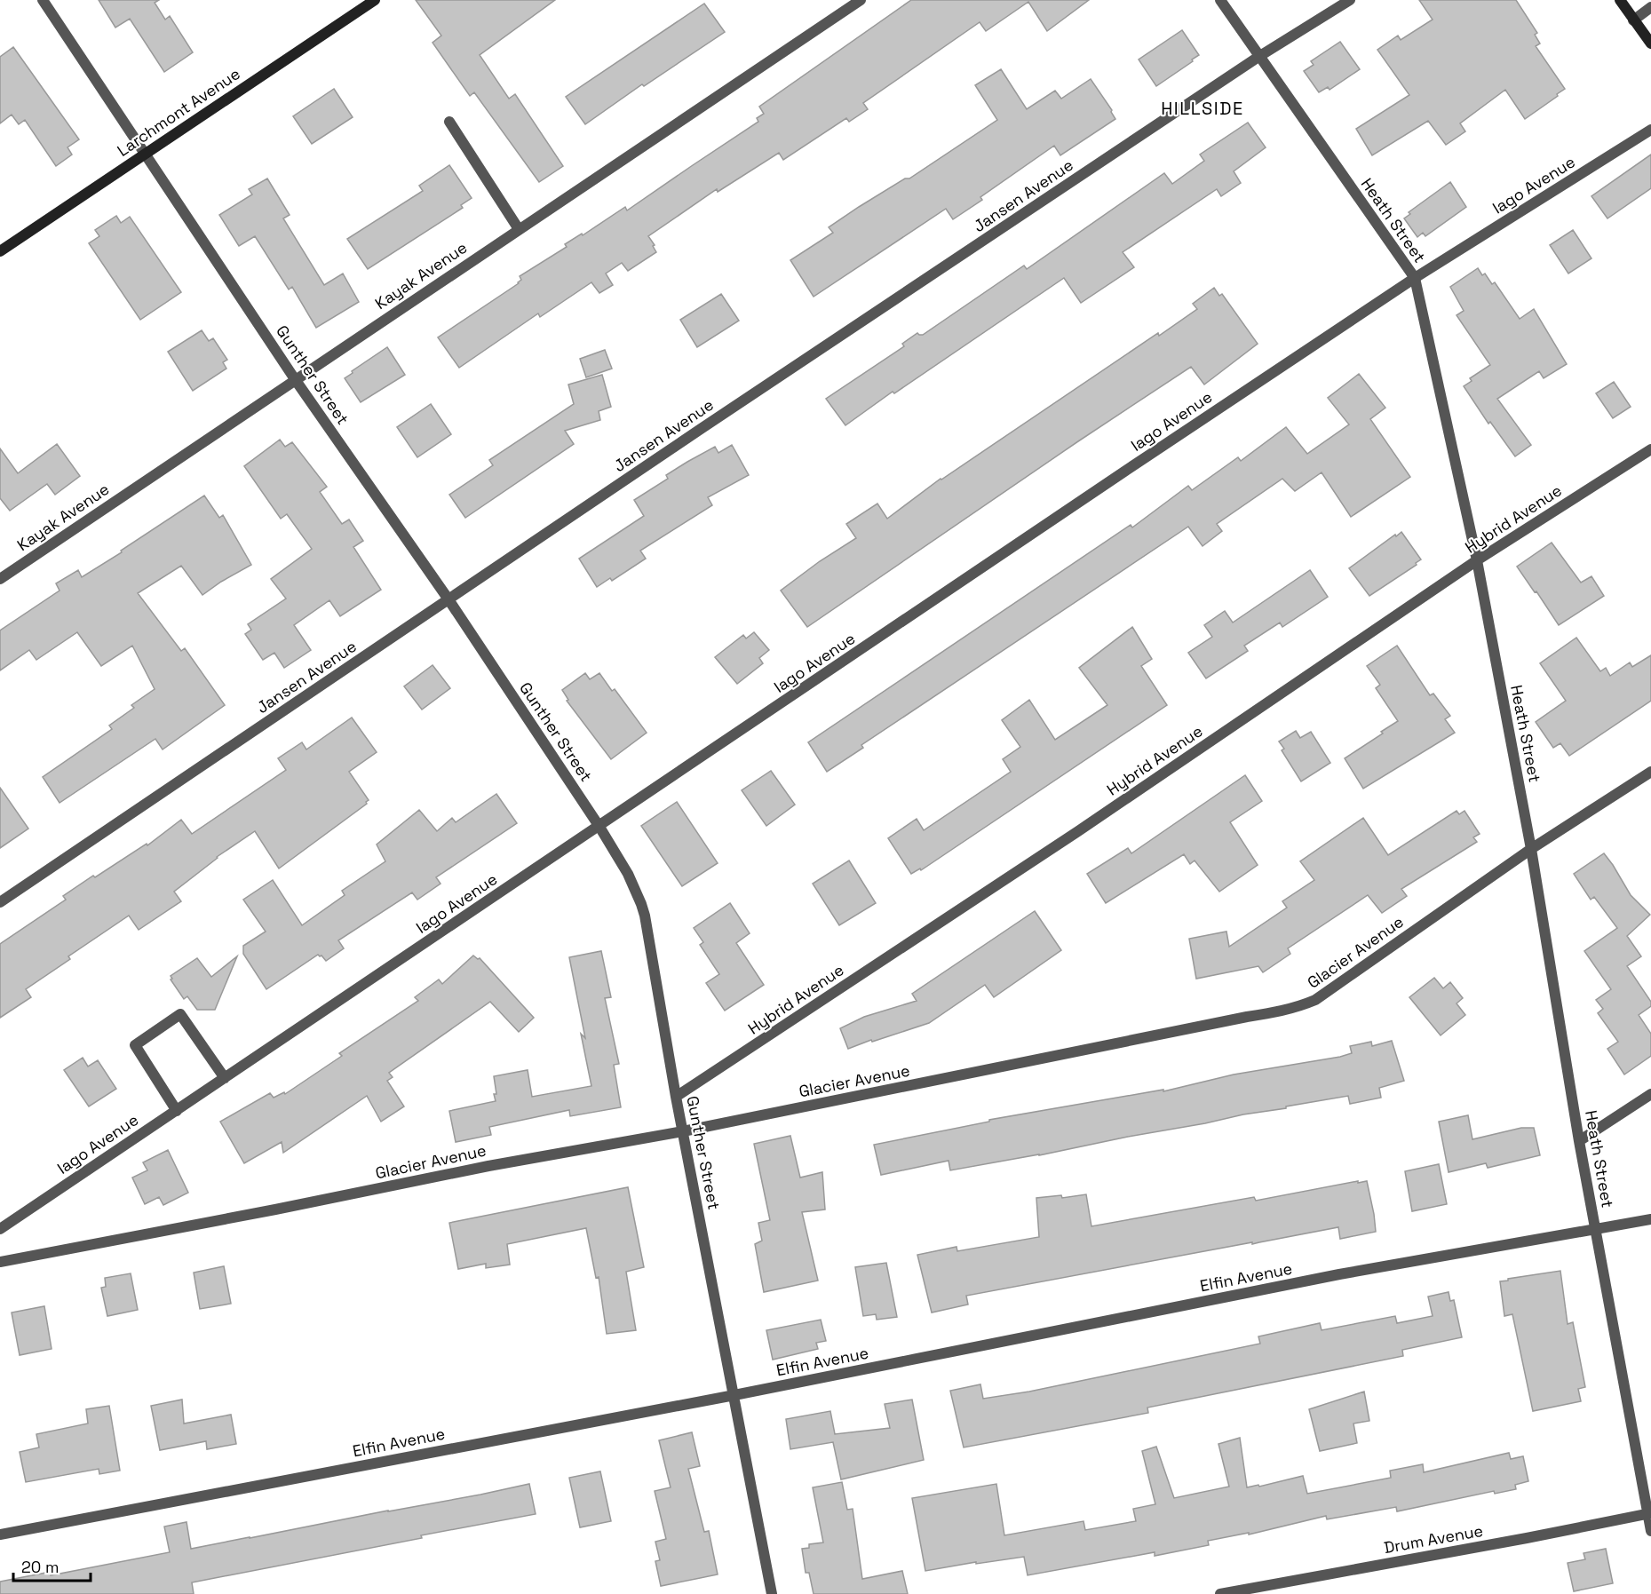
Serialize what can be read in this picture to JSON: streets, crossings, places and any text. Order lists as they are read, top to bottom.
{
  "streets": {
    "street": [
      "Larchmont Avenue",
      "Iago Avenue",
      "Jansen Avenue",
      "Heath Street",
      "Kayak Avenue",
      "Gunther Street",
      "Hybrid Avenue",
      "Glacier Avenue",
      "Elfin Avenue",
      "Drum Avenue"
    ]
  },
  "crossings": [
    ["Larchmont Avenue", "Gunther Street"],
    ["Iago Avenue", "Heath Street"],
    ["Iago Avenue", "Gunther Street"],
    ["Jansen Avenue", "Heath Street"],
    ["Jansen Avenue", "Gunther Street"],
    ["Heath Street", "Hybrid Avenue"],
    ["Heath Street", "Glacier Avenue"],
    ["Heath Street", "Elfin Avenue"],
    ["Heath Street", "Drum Avenue"],
    ["Kayak Avenue", "Gunther Street"],
    ["Gunther Street", "Hybrid Avenue"],
    ["Gunther Street", "Glacier Avenue"],
    ["Gunther Street", "Elfin Avenue"]
  ],
  "districts": ["HILLSIDE"],
  "scale_bar": "20 m"
}
